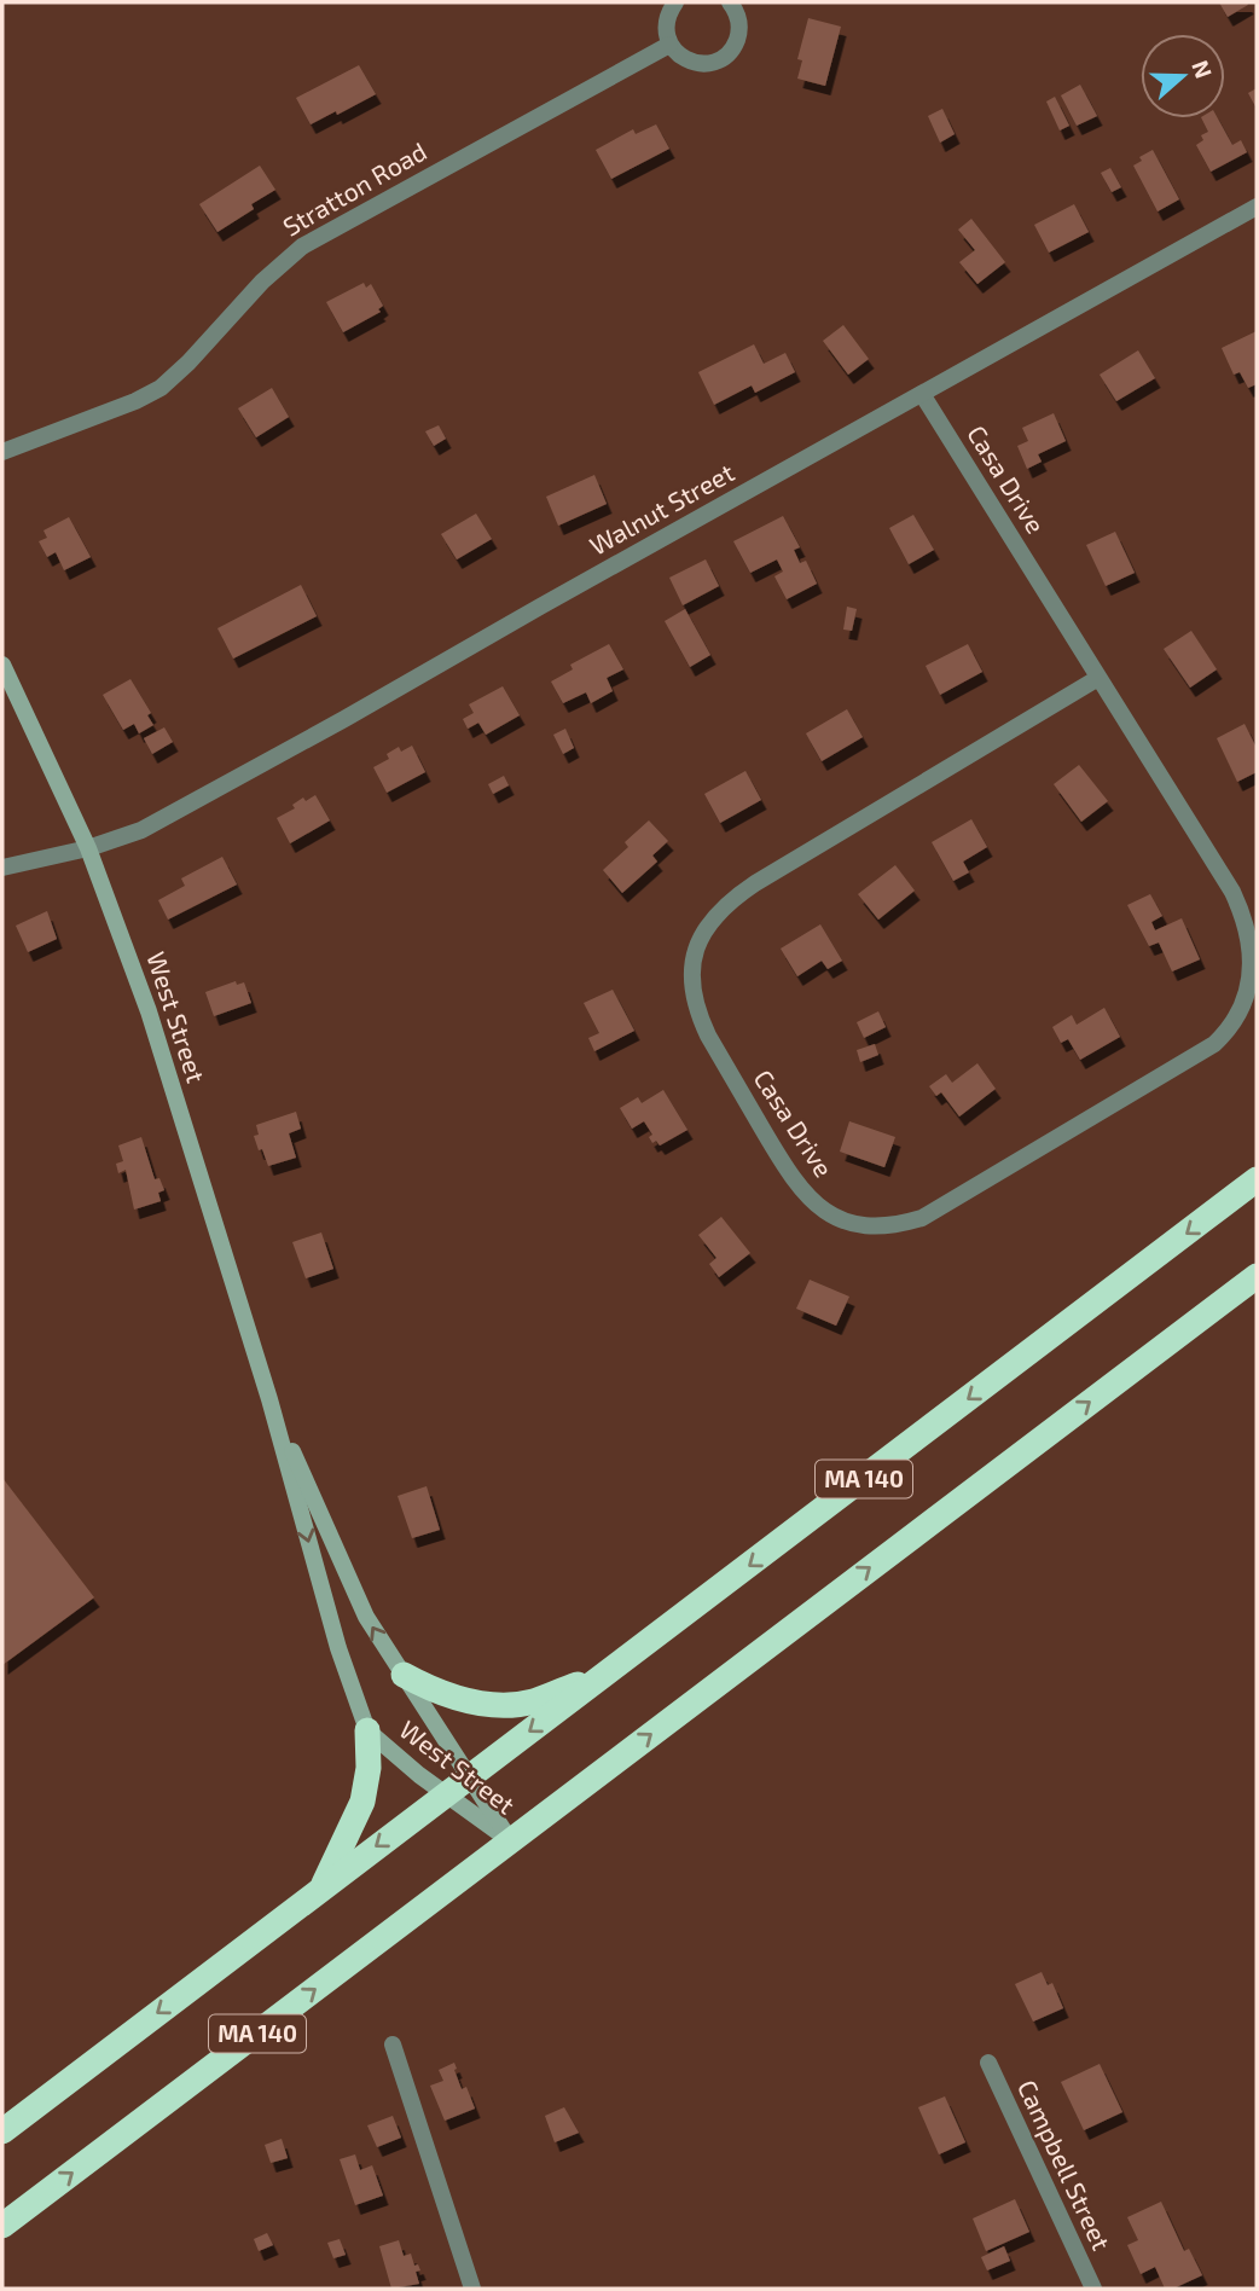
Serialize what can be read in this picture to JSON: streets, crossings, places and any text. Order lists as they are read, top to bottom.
{
  "streets": {
    "highway": ["MA 140"],
    "street": [
      "Stratton Road",
      "Casa Drive",
      "Walnut Street",
      "West Street",
      "Campbell Street"
    ]
  },
  "crossings": [
    ["Casa Drive", "Walnut Street"],
    ["Walnut Street", "West Street"],
    ["West Street", "MA 140"]
  ],
  "north": "right"
}
